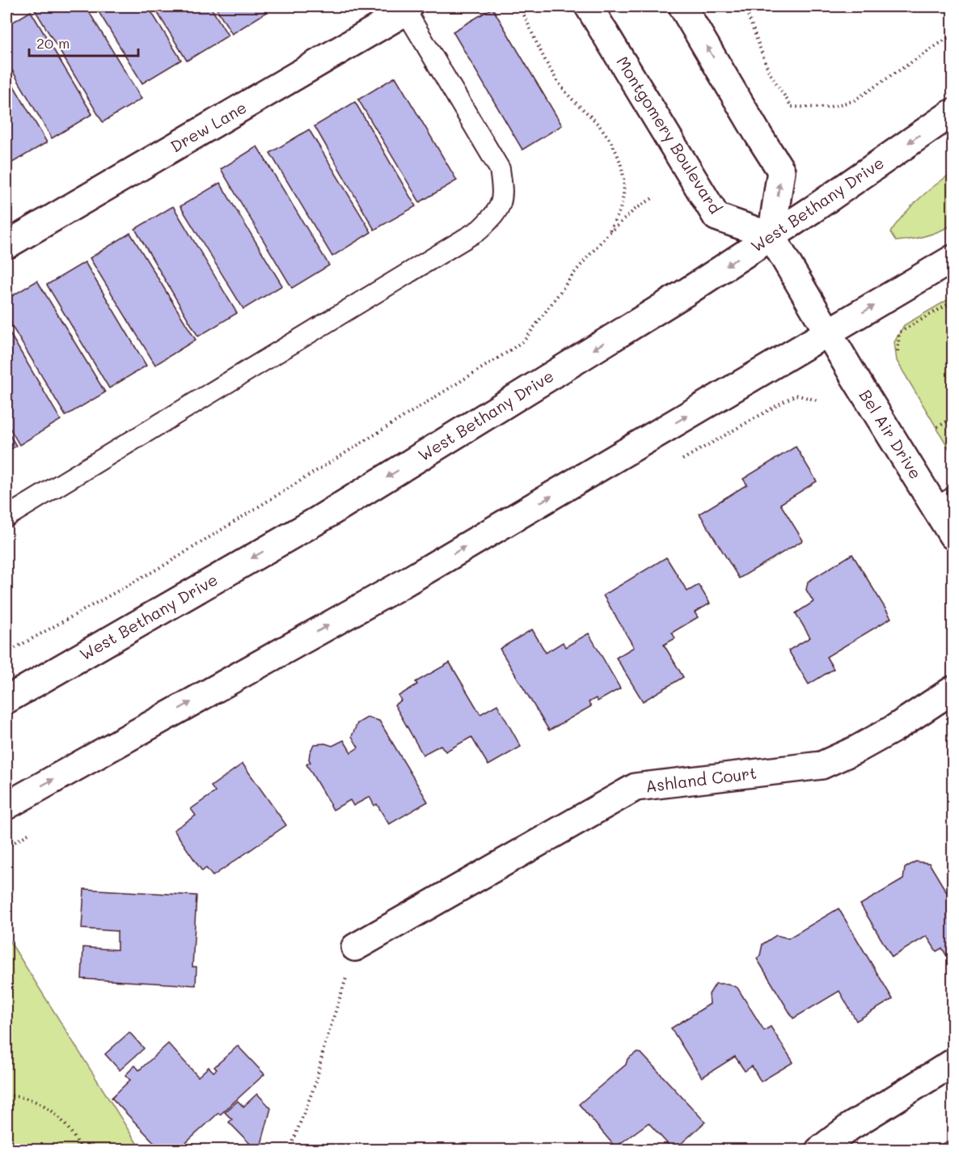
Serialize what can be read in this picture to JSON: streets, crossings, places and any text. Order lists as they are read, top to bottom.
{
  "streets": {
    "street": [
      "Drew Lane",
      "Montgomery Boulevard",
      "West Bethany Drive",
      "Bel Air Drive",
      "Ashland Court"
    ]
  },
  "crossings": [
    ["Montgomery Boulevard", "West Bethany Drive"]
  ],
  "scale_bar": "20 m"
}
